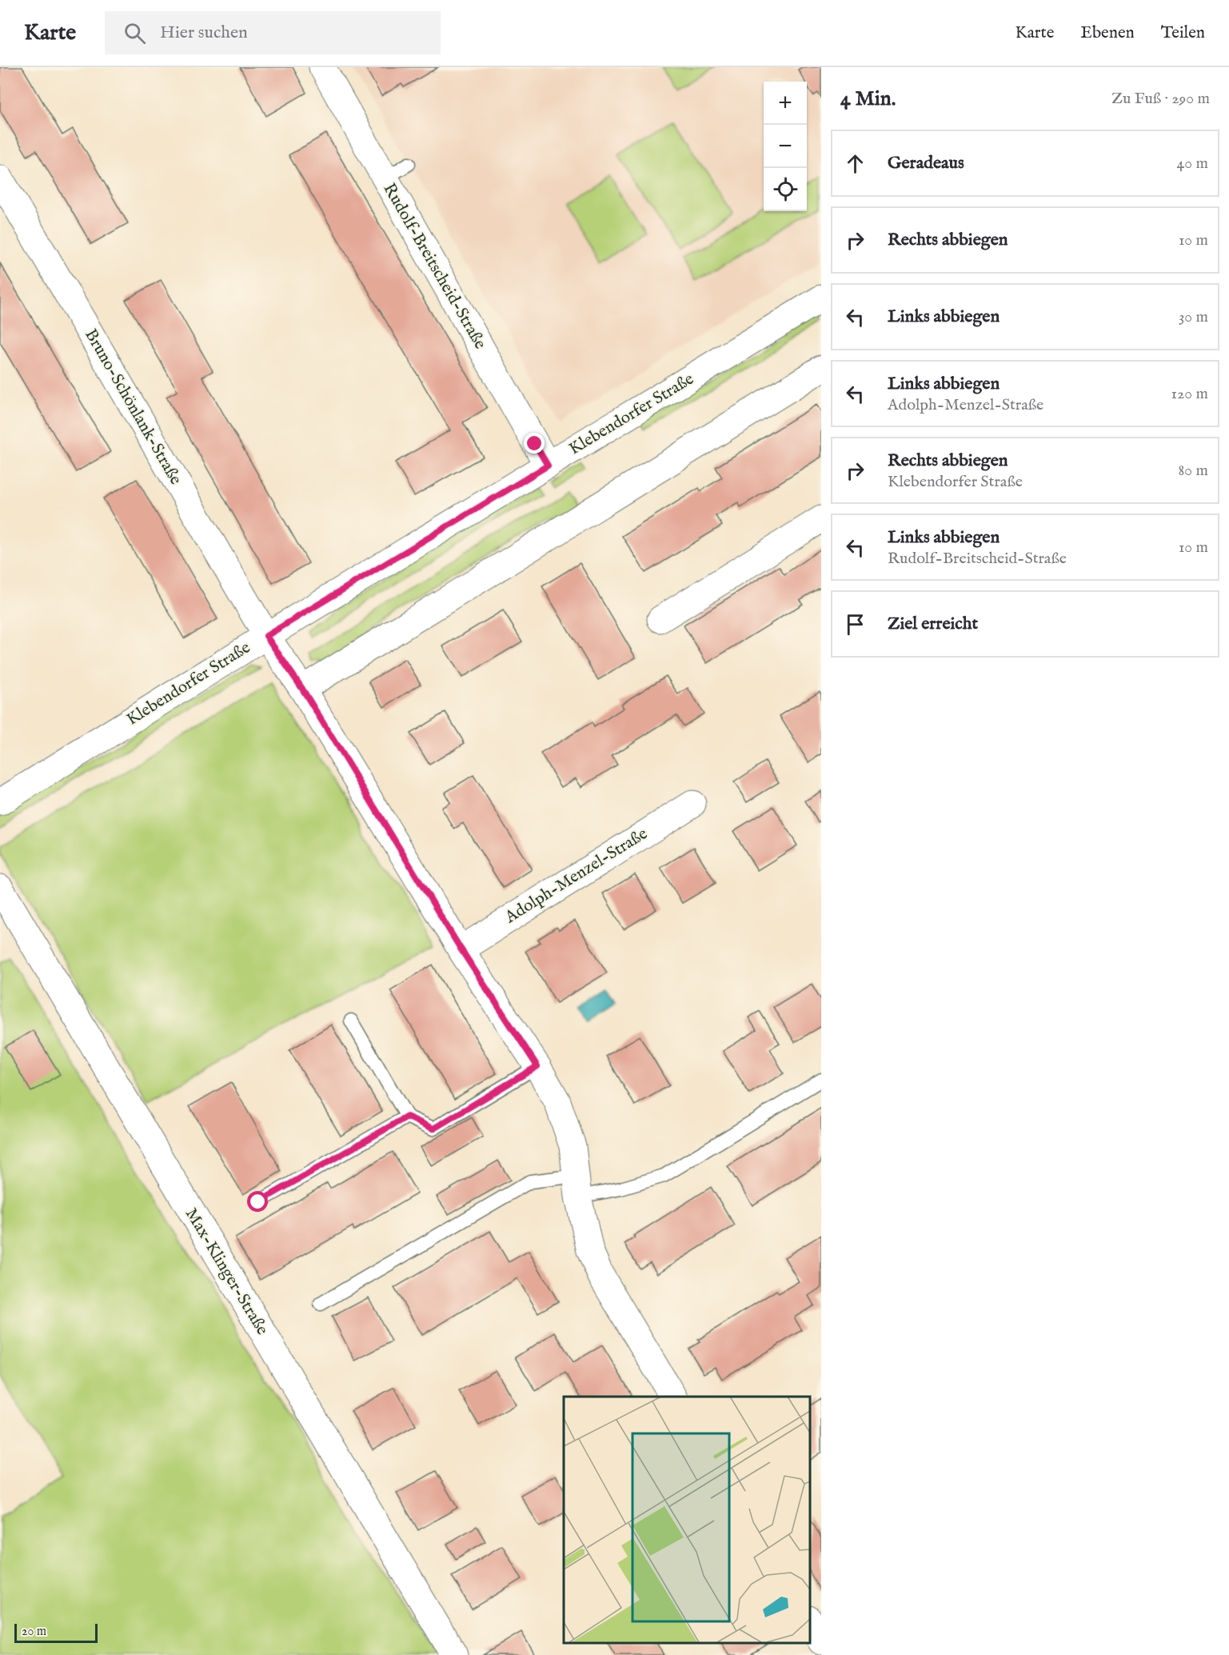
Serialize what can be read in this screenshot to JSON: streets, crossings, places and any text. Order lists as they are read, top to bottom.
{
  "streets": {
    "street": [
      "Rudolf-Breitscheid-Straße",
      "Bruno-Schönlank-Straße",
      "Klebendorfer Straße",
      "Adolph-Menzel-Straße",
      "Max-Klinger-Straße"
    ]
  },
  "crossings": [
    ["Rudolf-Breitscheid-Straße", "Klebendorfer Straße"],
    ["Bruno-Schönlank-Straße", "Klebendorfer Straße"]
  ],
  "scale_bar": "20 m",
  "page": {
    "header": "Karte",
    "search": "Hier suchen",
    "nav": ["Karte", "Ebenen", "Teilen"],
    "heading": ["4 Min.", "Zu Fuß · 290 m"],
    "map_buttons": ["+", "−"],
    "list": [
      ["Geradeaus", "40 m"],
      ["Rechts abbiegen", "10 m"],
      ["Links abbiegen", "30 m"],
      ["Links abbiegen", "Adolph-Menzel-Straße", "120 m"],
      ["Rechts abbiegen", "Klebendorfer Straße", "80 m"],
      ["Links abbiegen", "Rudolf-Breitscheid-Straße", "10 m"],
      "Ziel erreicht"
    ],
    "scale": "20 m"
  }
}
